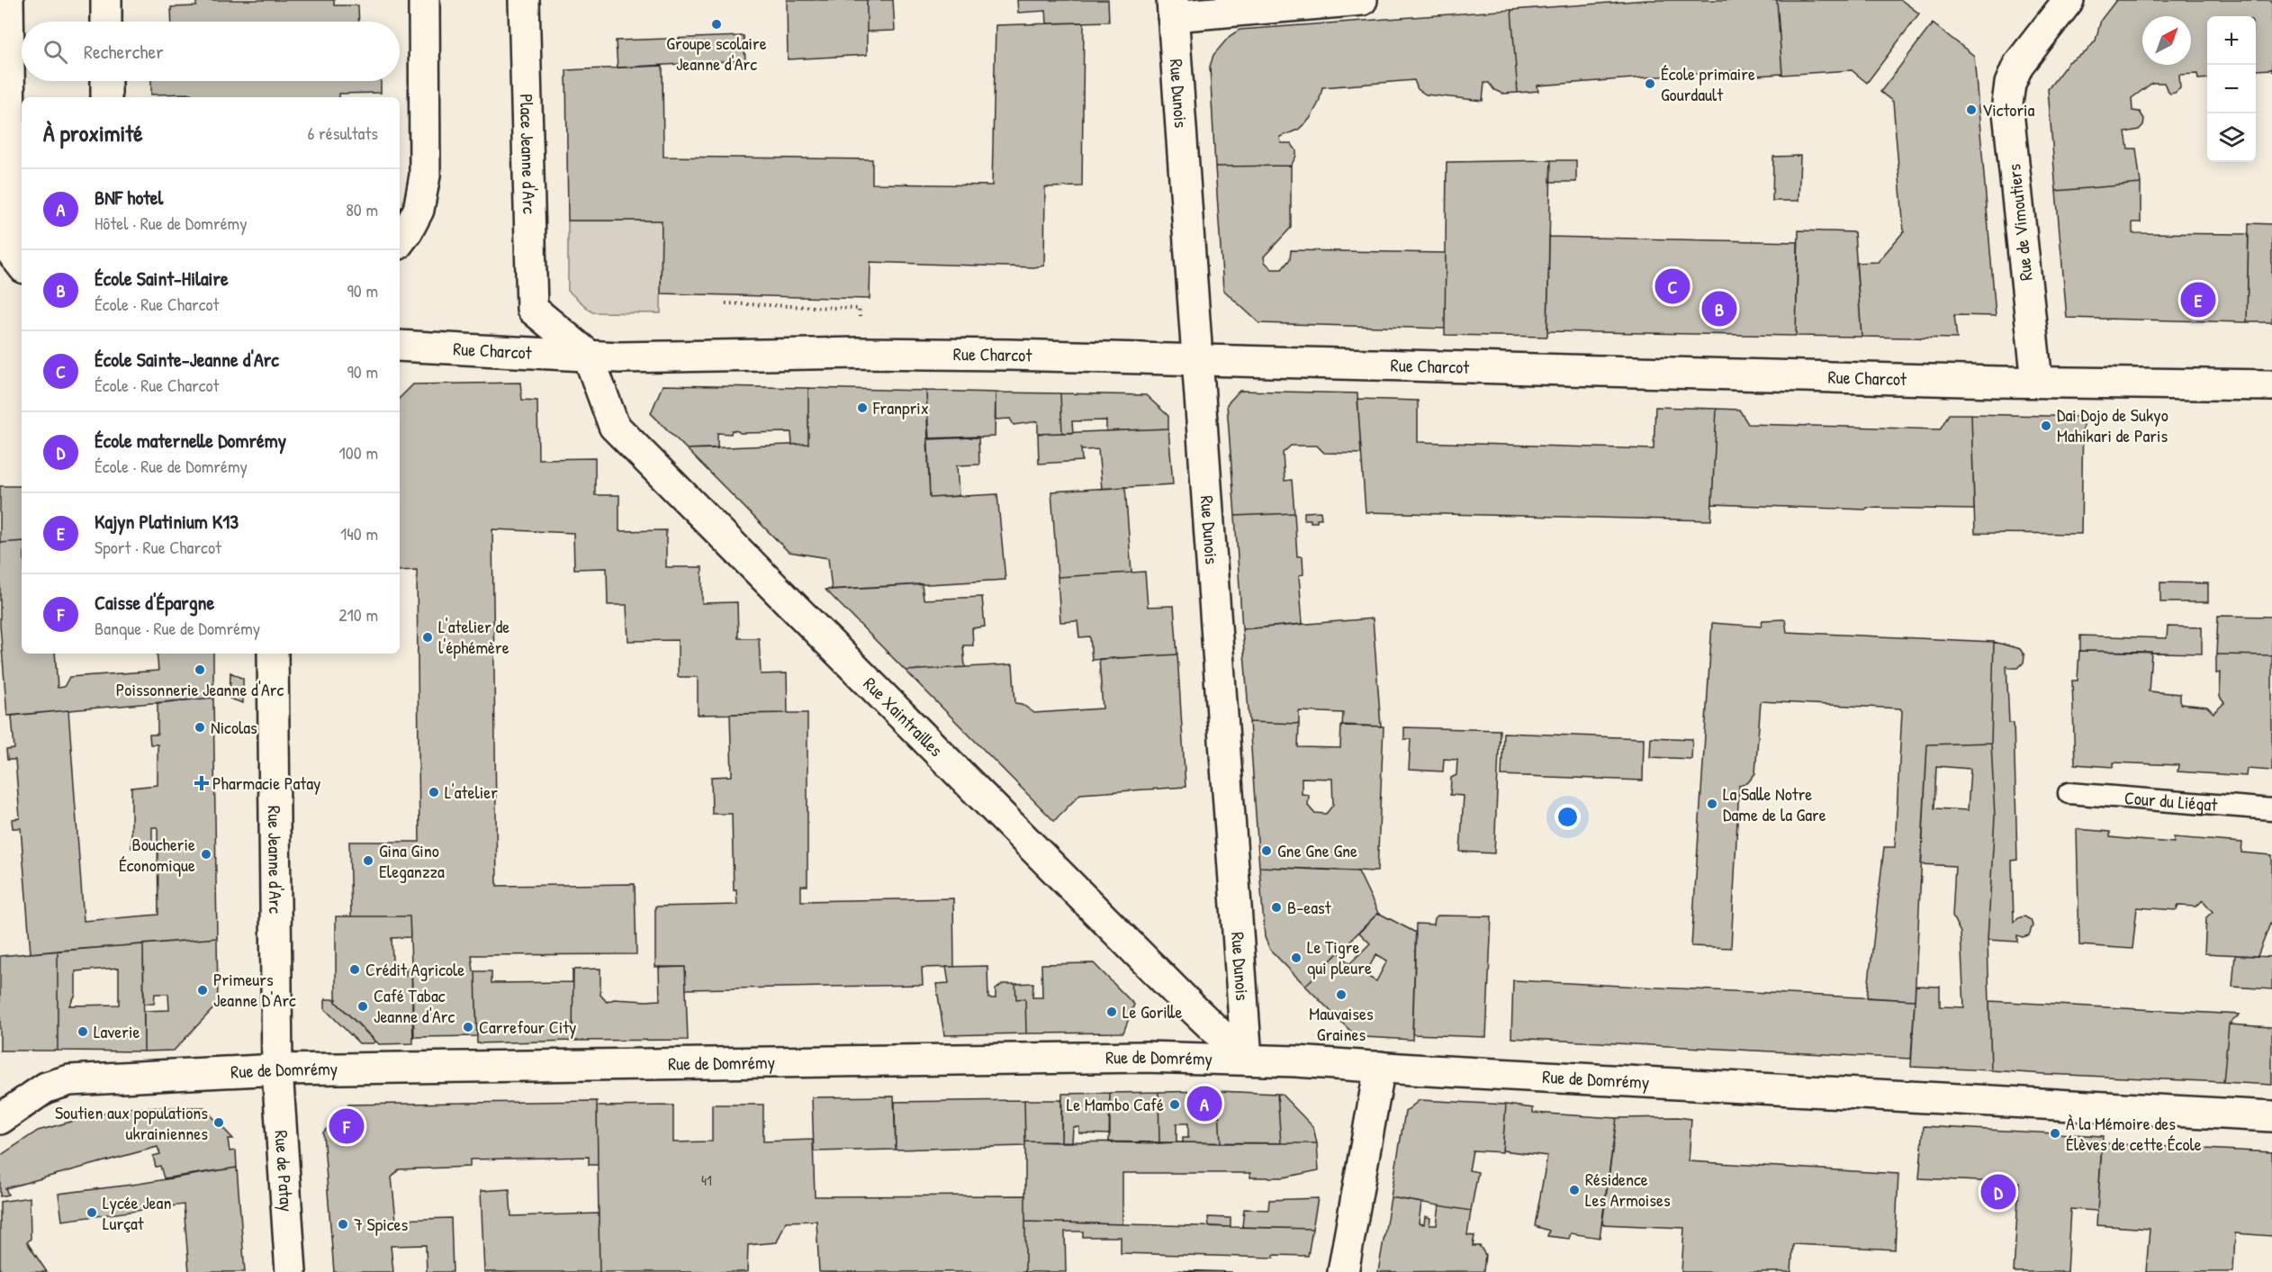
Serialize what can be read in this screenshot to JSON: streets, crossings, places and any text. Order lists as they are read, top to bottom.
{
  "streets": {
    "street": [
      "Rue Dunois",
      "Place Jeanne d'Arc",
      "Rue de Vimoutiers",
      "Rue Charcot",
      "Rue Xaintrailles",
      "Rue Jeanne d'Arc",
      "Rue de Domrémy",
      "Rue de Patay"
    ],
    "lane": ["Cour du Liégat"]
  },
  "crossings": [
    ["Rue Dunois", "Rue Charcot"],
    ["Rue Dunois", "Rue Xaintrailles"],
    ["Rue Dunois", "Rue de Domrémy"],
    ["Place Jeanne d'Arc", "Rue Charcot"],
    ["Rue de Vimoutiers", "Rue Charcot"],
    ["Rue Charcot", "Rue Xaintrailles"],
    ["Rue Xaintrailles", "Rue de Domrémy"],
    ["Rue Jeanne d'Arc", "Rue de Domrémy"],
    ["Rue Jeanne d'Arc", "Rue de Patay"],
    ["Rue de Domrémy", "Rue de Patay"]
  ],
  "places": {
    "other": [
      "Groupe scolaire Jeanne d'Arc",
      "École primaire Gourdault",
      "Victoria",
      "Franprix",
      "Dai Dojo de Sukyo Mahikari de Paris",
      "L'atelier de l'éphémère",
      "Poissonnerie Jeanne d'Arc",
      "Nicolas",
      "L'atelier",
      "La Salle Notre Dame de la Gare",
      "Gne Gne Gne",
      "Boucherie Économique",
      "Gina Gino Eleganzza",
      "B-east",
      "Le Tigre qui pleure",
      "Crédit Agricole",
      "Primeurs Jeanne D'Arc",
      "Mauvaises Graines",
      "Café Tabac Jeanne d'Arc",
      "Le Gorille",
      "Carrefour City",
      "Laverie",
      "Le Mambo Café",
      "Soutien aux populations ukrainiennes",
      "À la Mémoire des Élèves de cette École",
      "Résidence Les Armoises",
      "Lycée Jean Lurçat",
      "7 Spices"
    ],
    "health": ["Pharmacie Patay"]
  },
  "house_numbers": ["41"],
  "north": "top right",
  "page": {
    "map_buttons": ["+", "−"],
    "search": "Rechercher",
    "heading": ["À proximité", "6 résultats"],
    "list": [
      {
        "mark": "A",
        "name": "BNF hotel",
        "note": "Hôtel · Rue de Domrémy",
        "value": "80 m"
      },
      {
        "mark": "B",
        "name": "École Saint-Hilaire",
        "note": "École · Rue Charcot",
        "value": "90 m"
      },
      {
        "mark": "C",
        "name": "École Sainte-Jeanne d'Arc",
        "note": "École · Rue Charcot",
        "value": "90 m"
      },
      {
        "mark": "D",
        "name": "École maternelle Domrémy",
        "note": "École · Rue de Domrémy",
        "value": "100 m"
      },
      {
        "mark": "E",
        "name": "Kajyn Platinium K13",
        "note": "Sport · Rue Charcot",
        "value": "140 m"
      },
      {
        "mark": "F",
        "name": "Caisse d'Épargne",
        "note": "Banque · Rue de Domrémy",
        "value": "210 m"
      }
    ],
    "pins": [
      "C",
      "E",
      "B",
      "A",
      "F",
      "D"
    ]
  }
}
